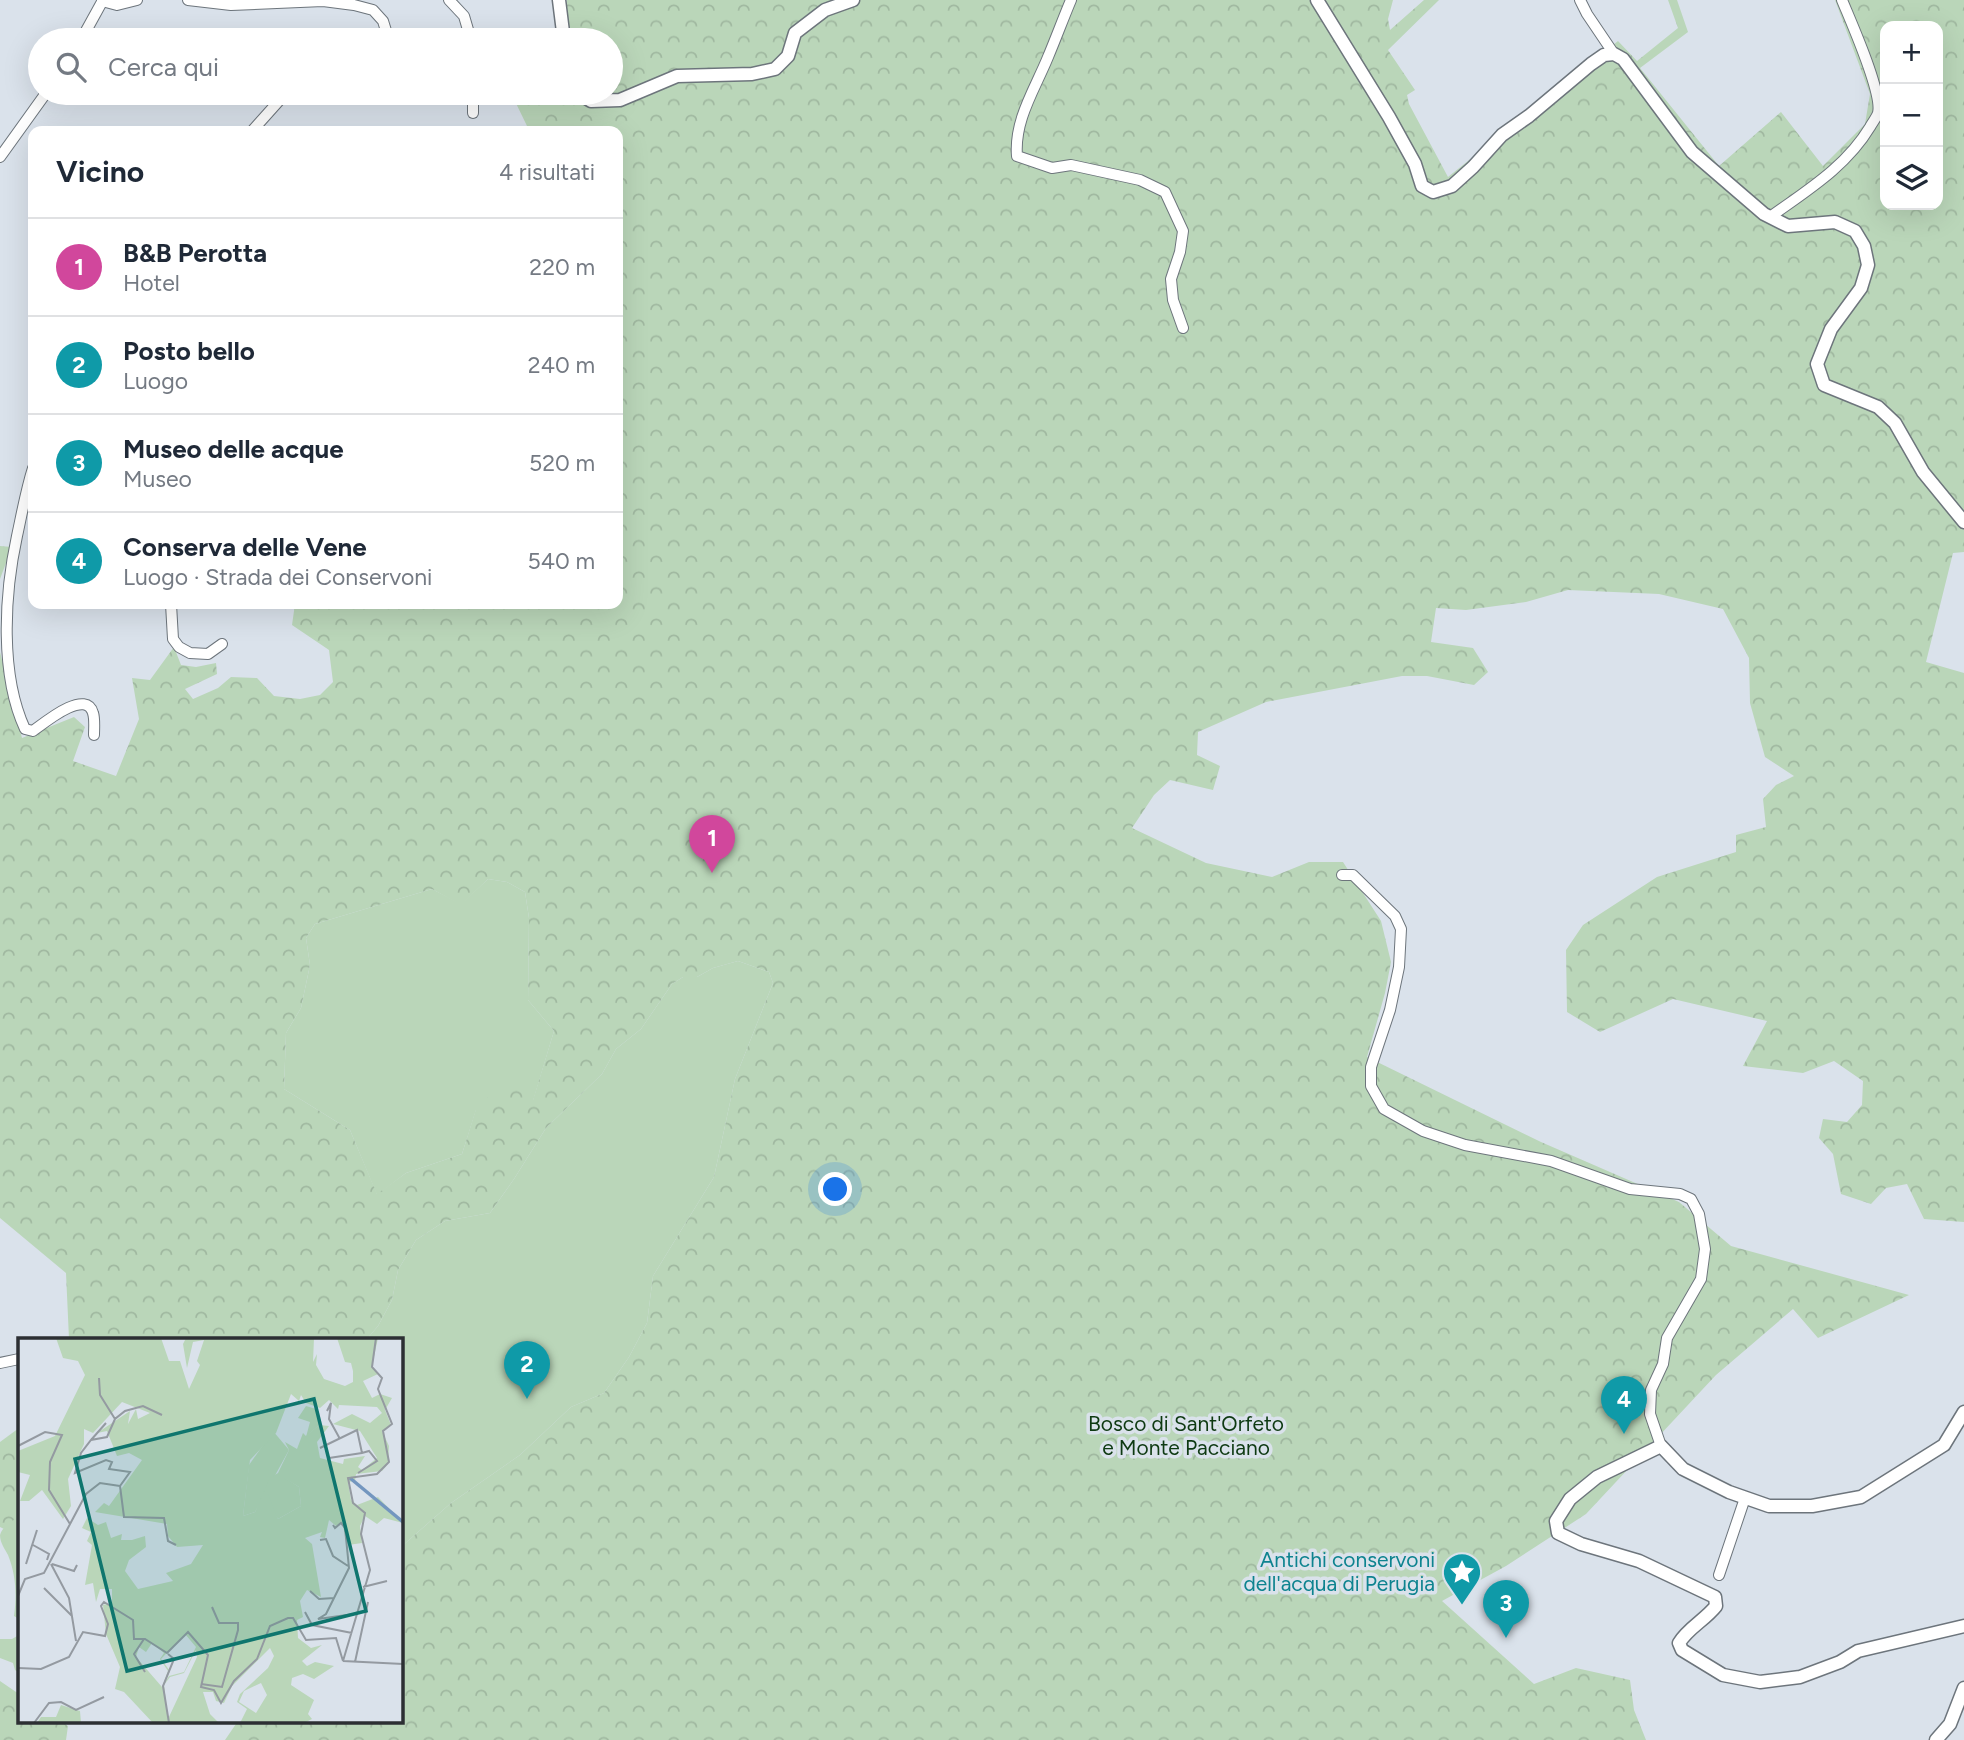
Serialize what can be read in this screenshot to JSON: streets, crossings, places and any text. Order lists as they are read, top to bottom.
{
  "parks": ["Bosco di Sant'Orfeto e Monte Pacciano"],
  "places": {
    "place": ["Antichi conservoni dell'acqua di Perugia"]
  },
  "page": {
    "map_buttons": ["+", "−"],
    "search": "Cerca qui",
    "heading": ["Vicino", "4 risultati"],
    "list": [
      {
        "mark": "1",
        "name": "B&B Perotta",
        "note": "Hotel",
        "value": "220 m"
      },
      {
        "mark": "2",
        "name": "Posto bello",
        "note": "Luogo",
        "value": "240 m"
      },
      {
        "mark": "3",
        "name": "Museo delle acque",
        "note": "Museo",
        "value": "520 m"
      },
      {
        "mark": "4",
        "name": "Conserva delle Vene",
        "note": "Luogo · Strada dei Conservoni",
        "value": "540 m"
      }
    ],
    "pins": [
      "1",
      "2",
      "4",
      "3"
    ]
  }
}
